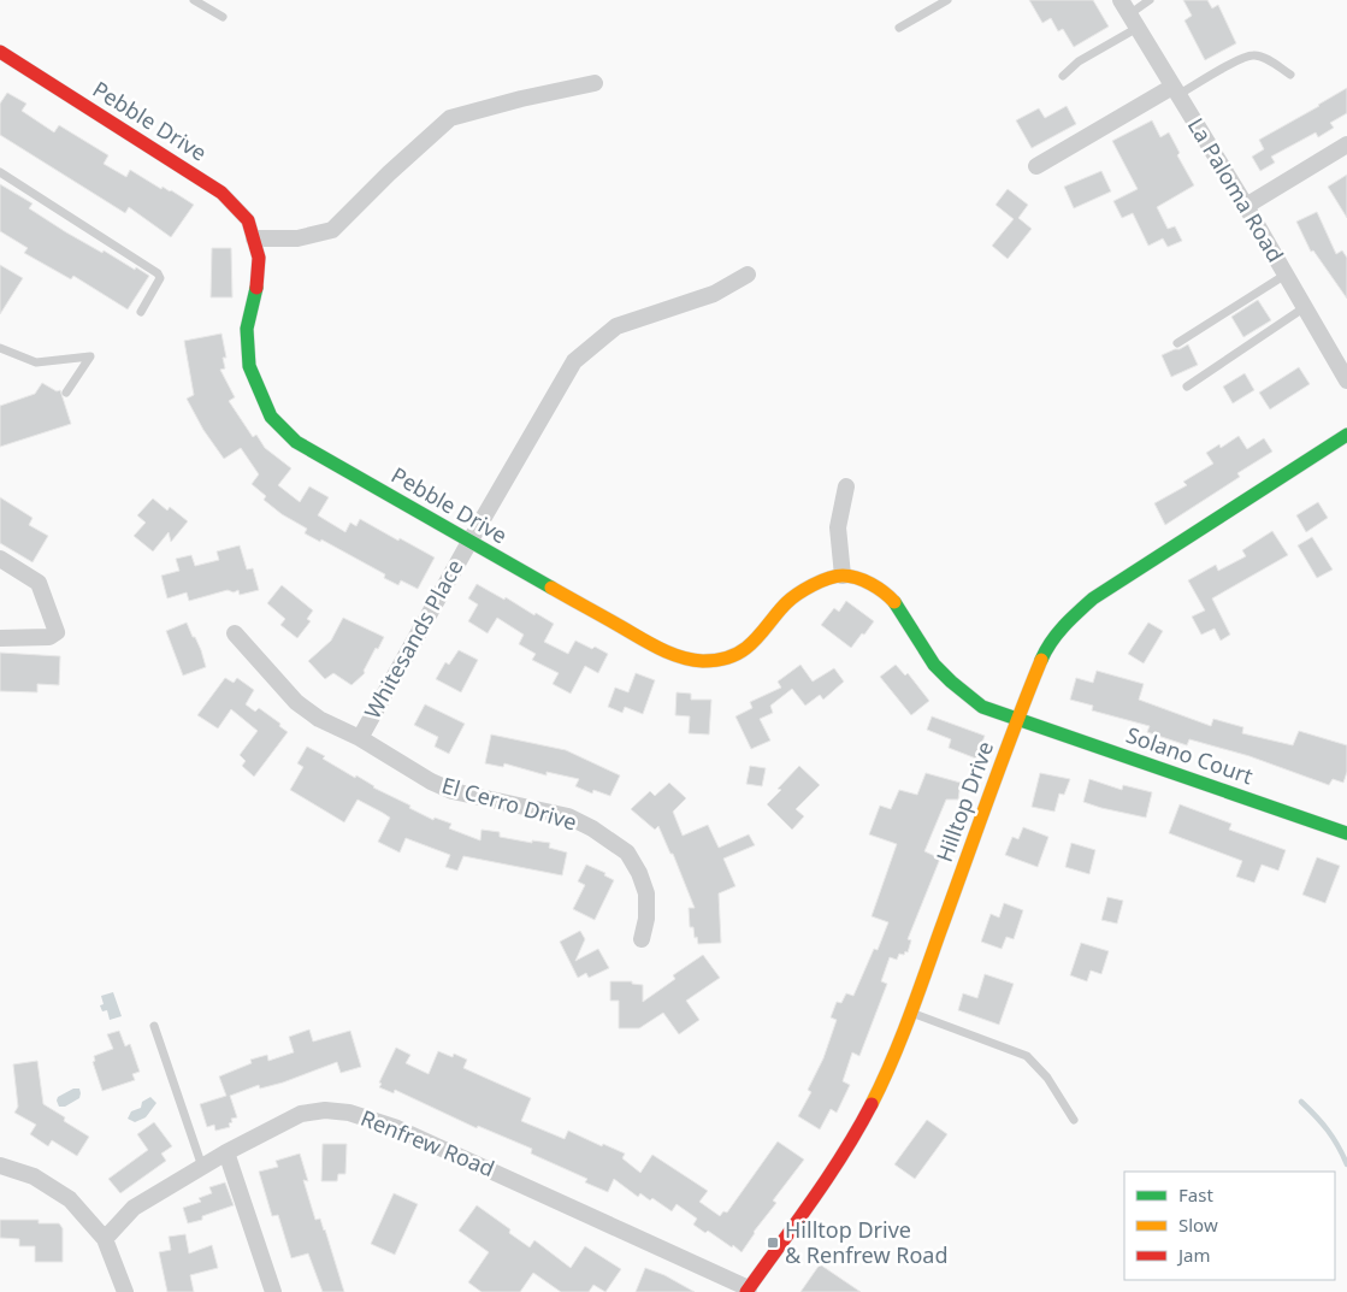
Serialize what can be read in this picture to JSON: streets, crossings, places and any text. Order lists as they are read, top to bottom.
{
  "streets": {
    "street": [
      "Pebble Drive",
      "La Paloma Road",
      "Whitesands Place",
      "Solano Court",
      "Hilltop Drive",
      "El Cerro Drive",
      "Renfrew Road"
    ]
  },
  "crossings": [
    ["Pebble Drive", "Whitesands Place"],
    ["Whitesands Place", "El Cerro Drive"],
    ["Solano Court", "Hilltop Drive"],
    ["Hilltop Drive", "Renfrew Road"]
  ],
  "places": {
    "transit": ["Hilltop Drive & Renfrew Road"]
  },
  "legend": ["Fast", "Slow", "Jam"]
}
